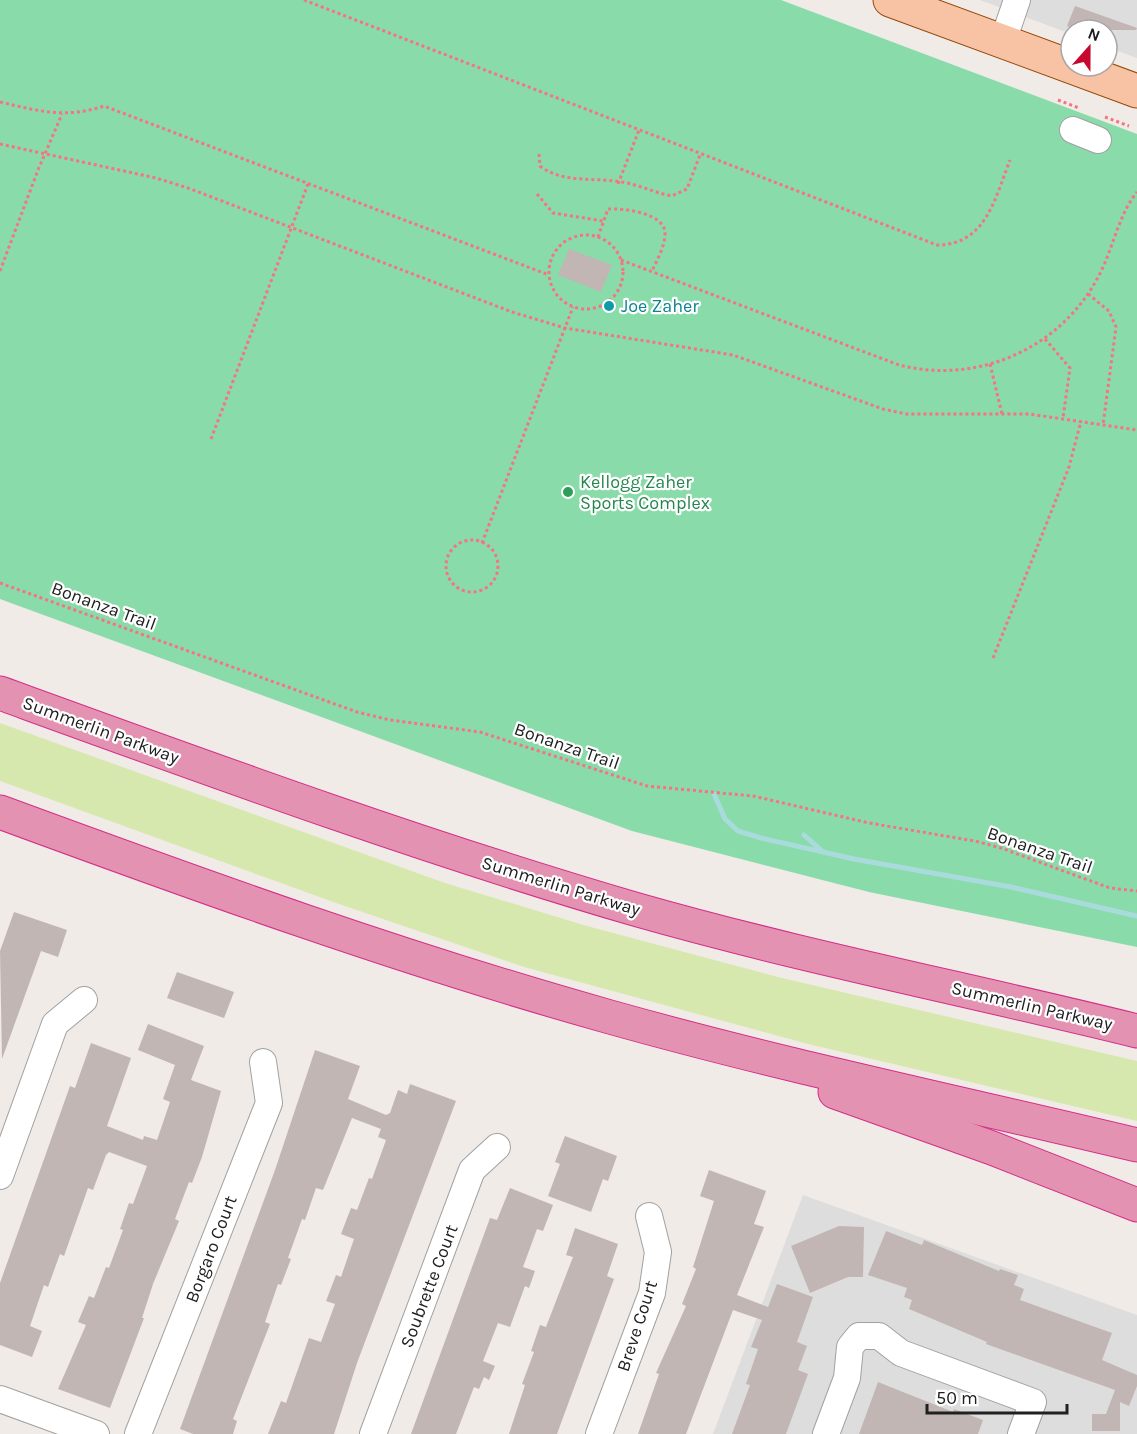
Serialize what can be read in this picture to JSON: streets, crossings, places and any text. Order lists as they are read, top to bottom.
{
  "streets": {
    "highway": ["Summerlin Parkway"],
    "street": ["Borgaro Court", "Soubrette Court", "Breve Court"],
    "path": ["Bonanza Trail"]
  },
  "places": ["Joe Zaher", "Kellogg Zaher Sports Complex"],
  "scale_bar": "50 m",
  "north": "top"
}
